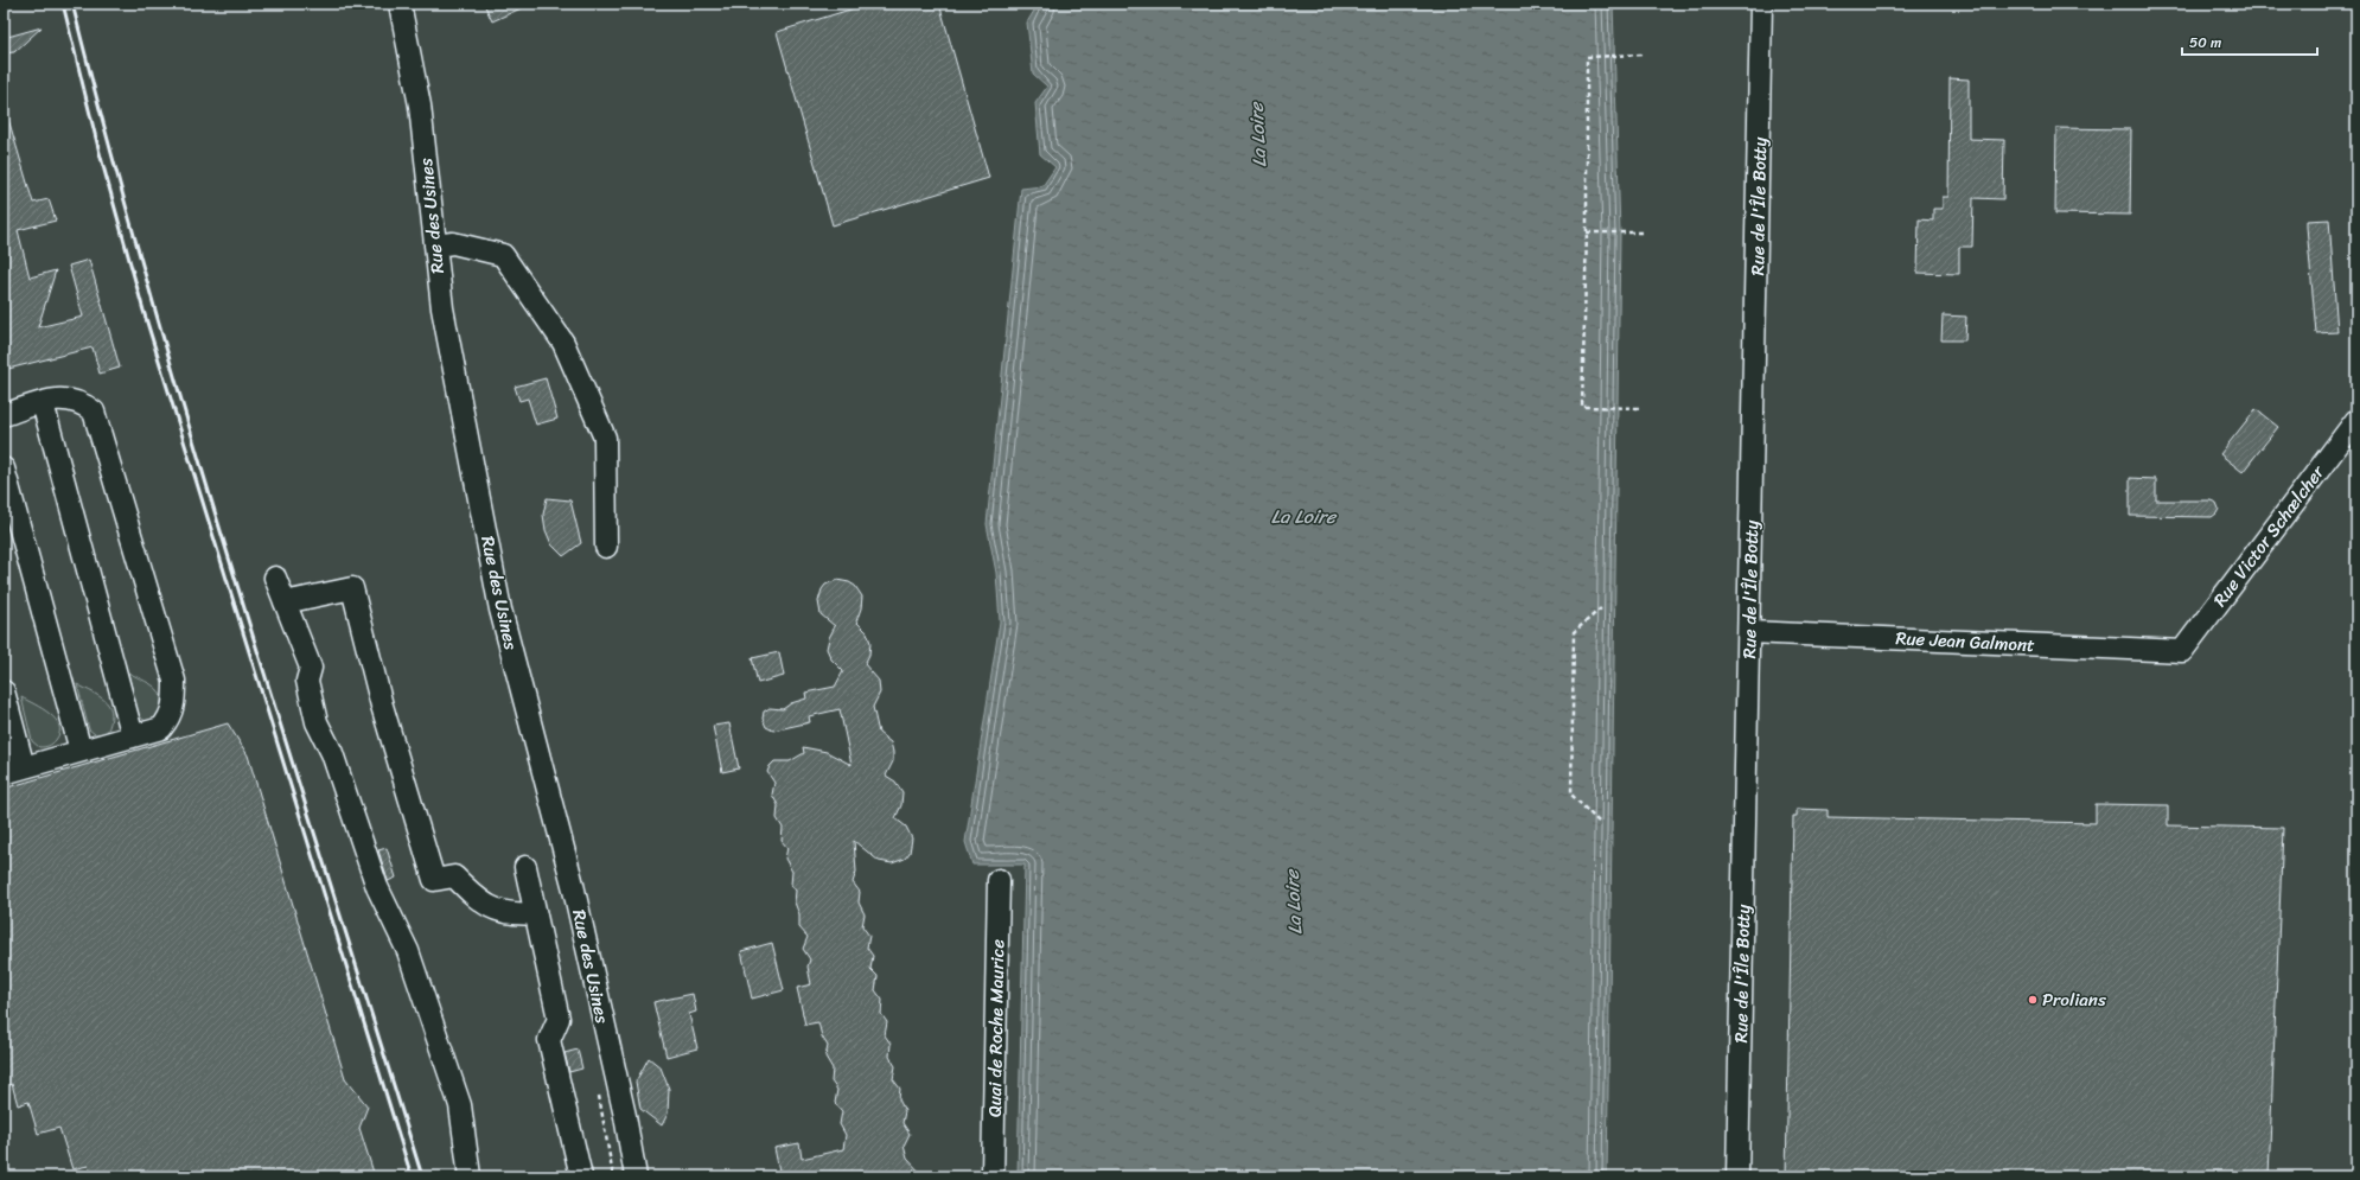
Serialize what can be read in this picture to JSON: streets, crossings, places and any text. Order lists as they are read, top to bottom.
{
  "streets": {
    "street": [
      "Rue de l'Île Botty",
      "Rue des Usines",
      "Rue Victor Schœlcher",
      "Rue Jean Galmont",
      "Quai de Roche Maurice"
    ]
  },
  "crossings": [
    ["Rue de l'Île Botty", "Rue Jean Galmont"],
    ["Rue Victor Schœlcher", "Rue Jean Galmont"]
  ],
  "water": ["La Loire"],
  "places": ["Prolians"],
  "scale_bar": "50 m"
}
